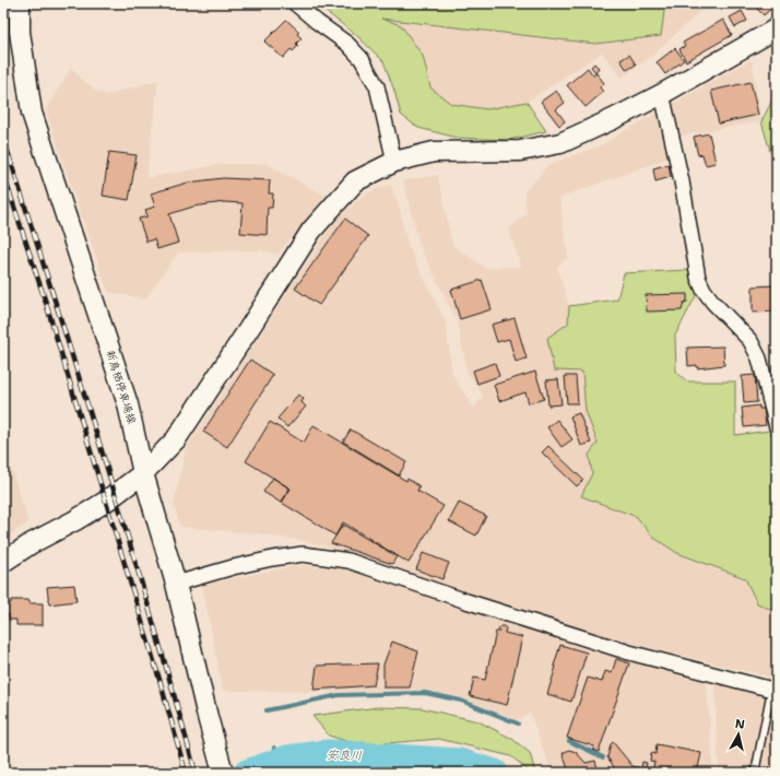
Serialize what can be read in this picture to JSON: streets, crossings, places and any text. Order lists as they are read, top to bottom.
{
  "streets": {
    "street": ["新鳥栖停車場線"]
  },
  "water": ["安良川"],
  "north": "top"
}
